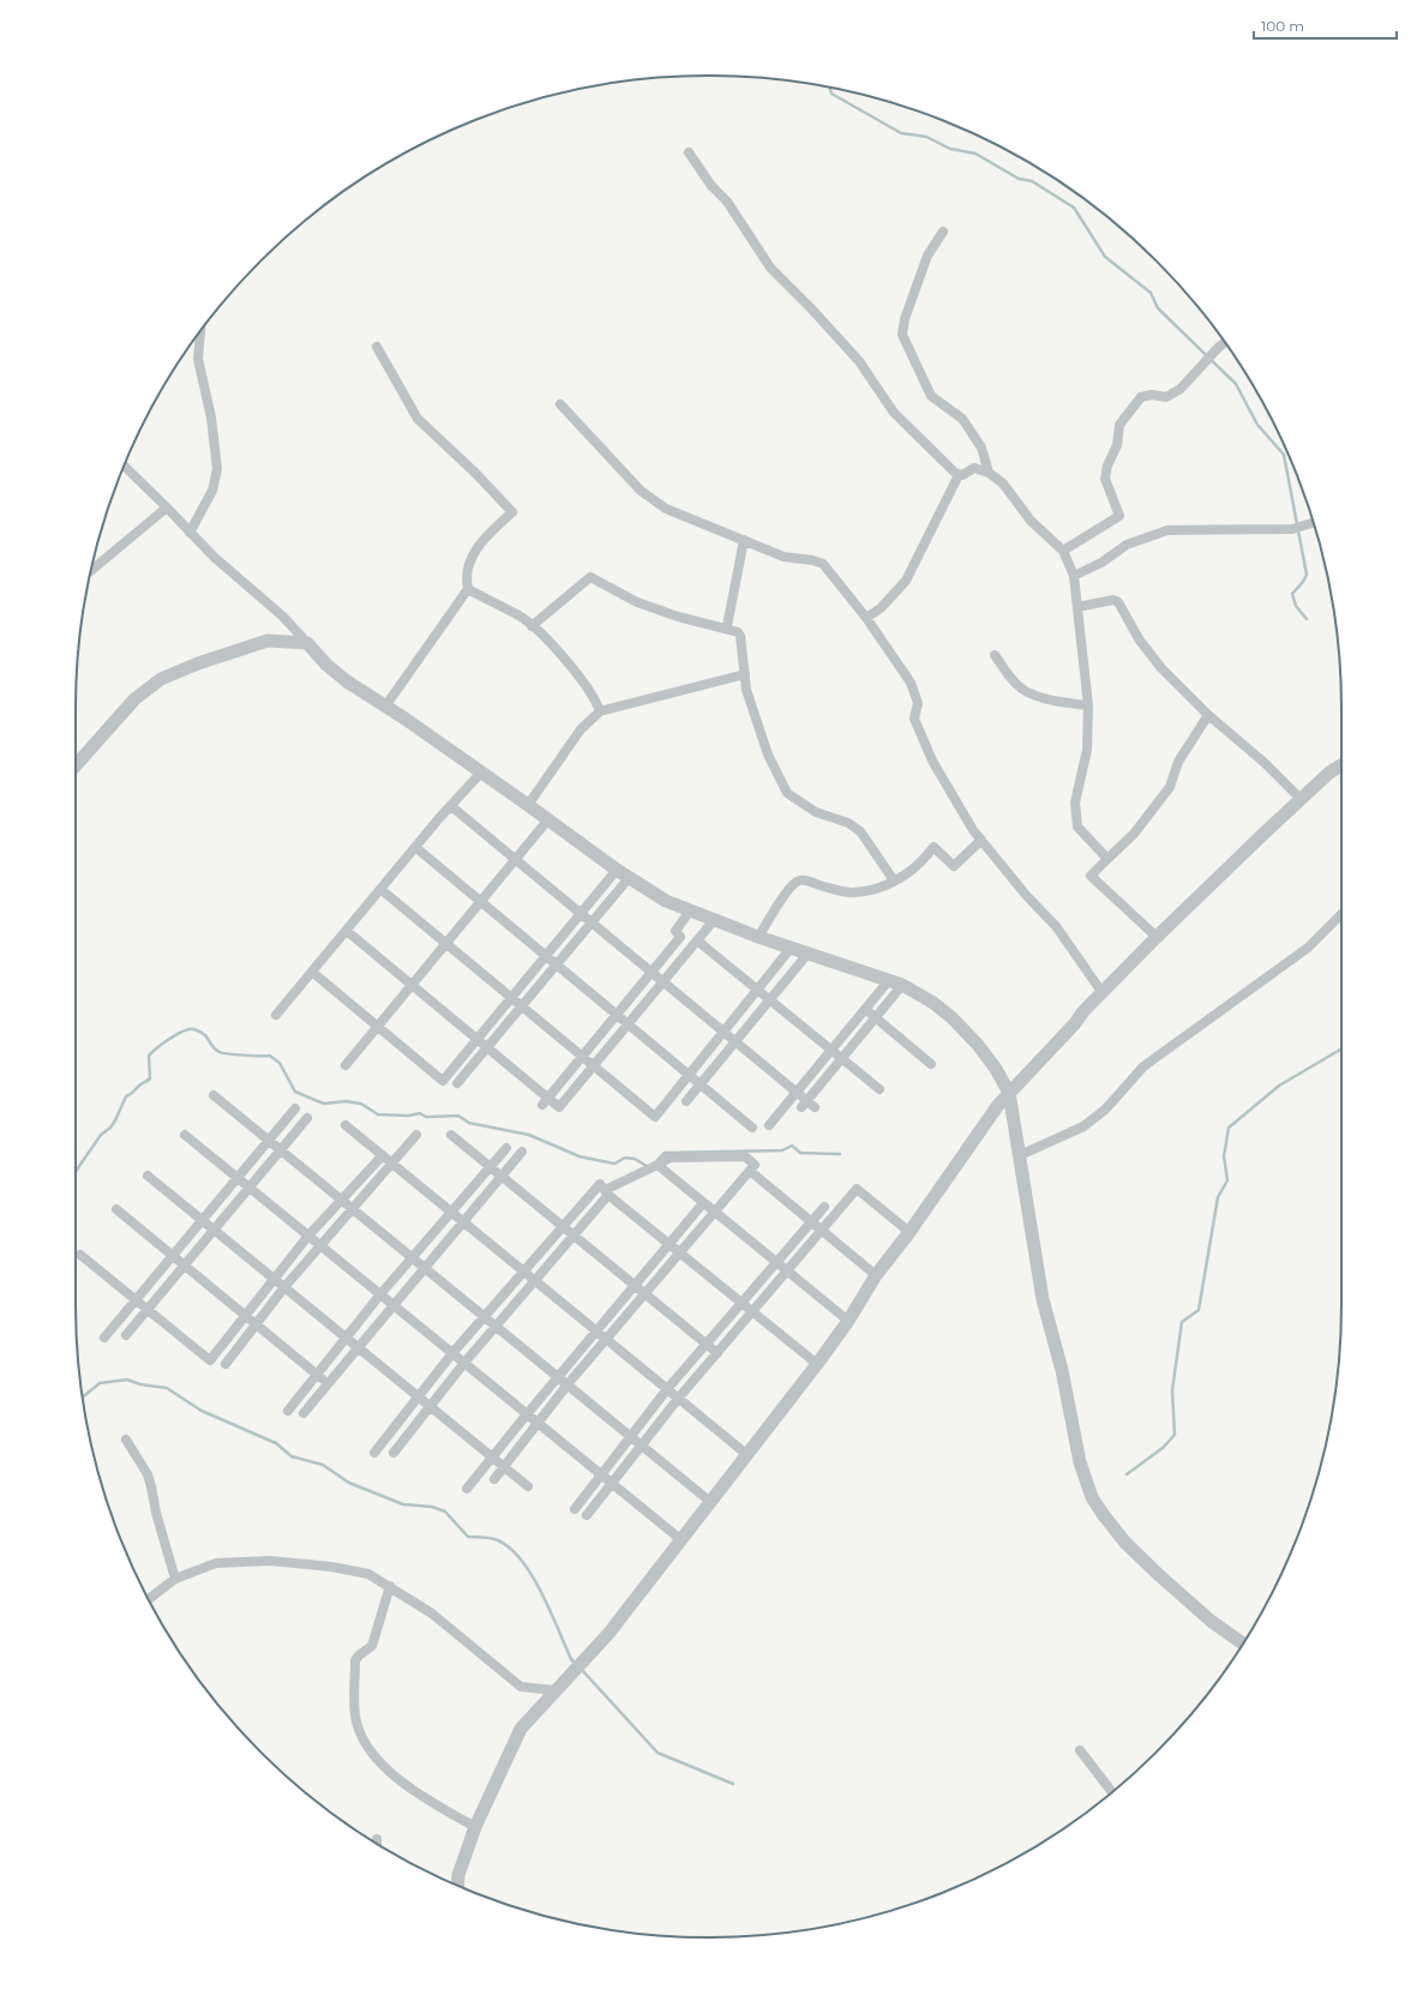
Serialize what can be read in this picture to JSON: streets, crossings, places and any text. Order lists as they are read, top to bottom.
{
  "scale_bar": "100 m"
}
